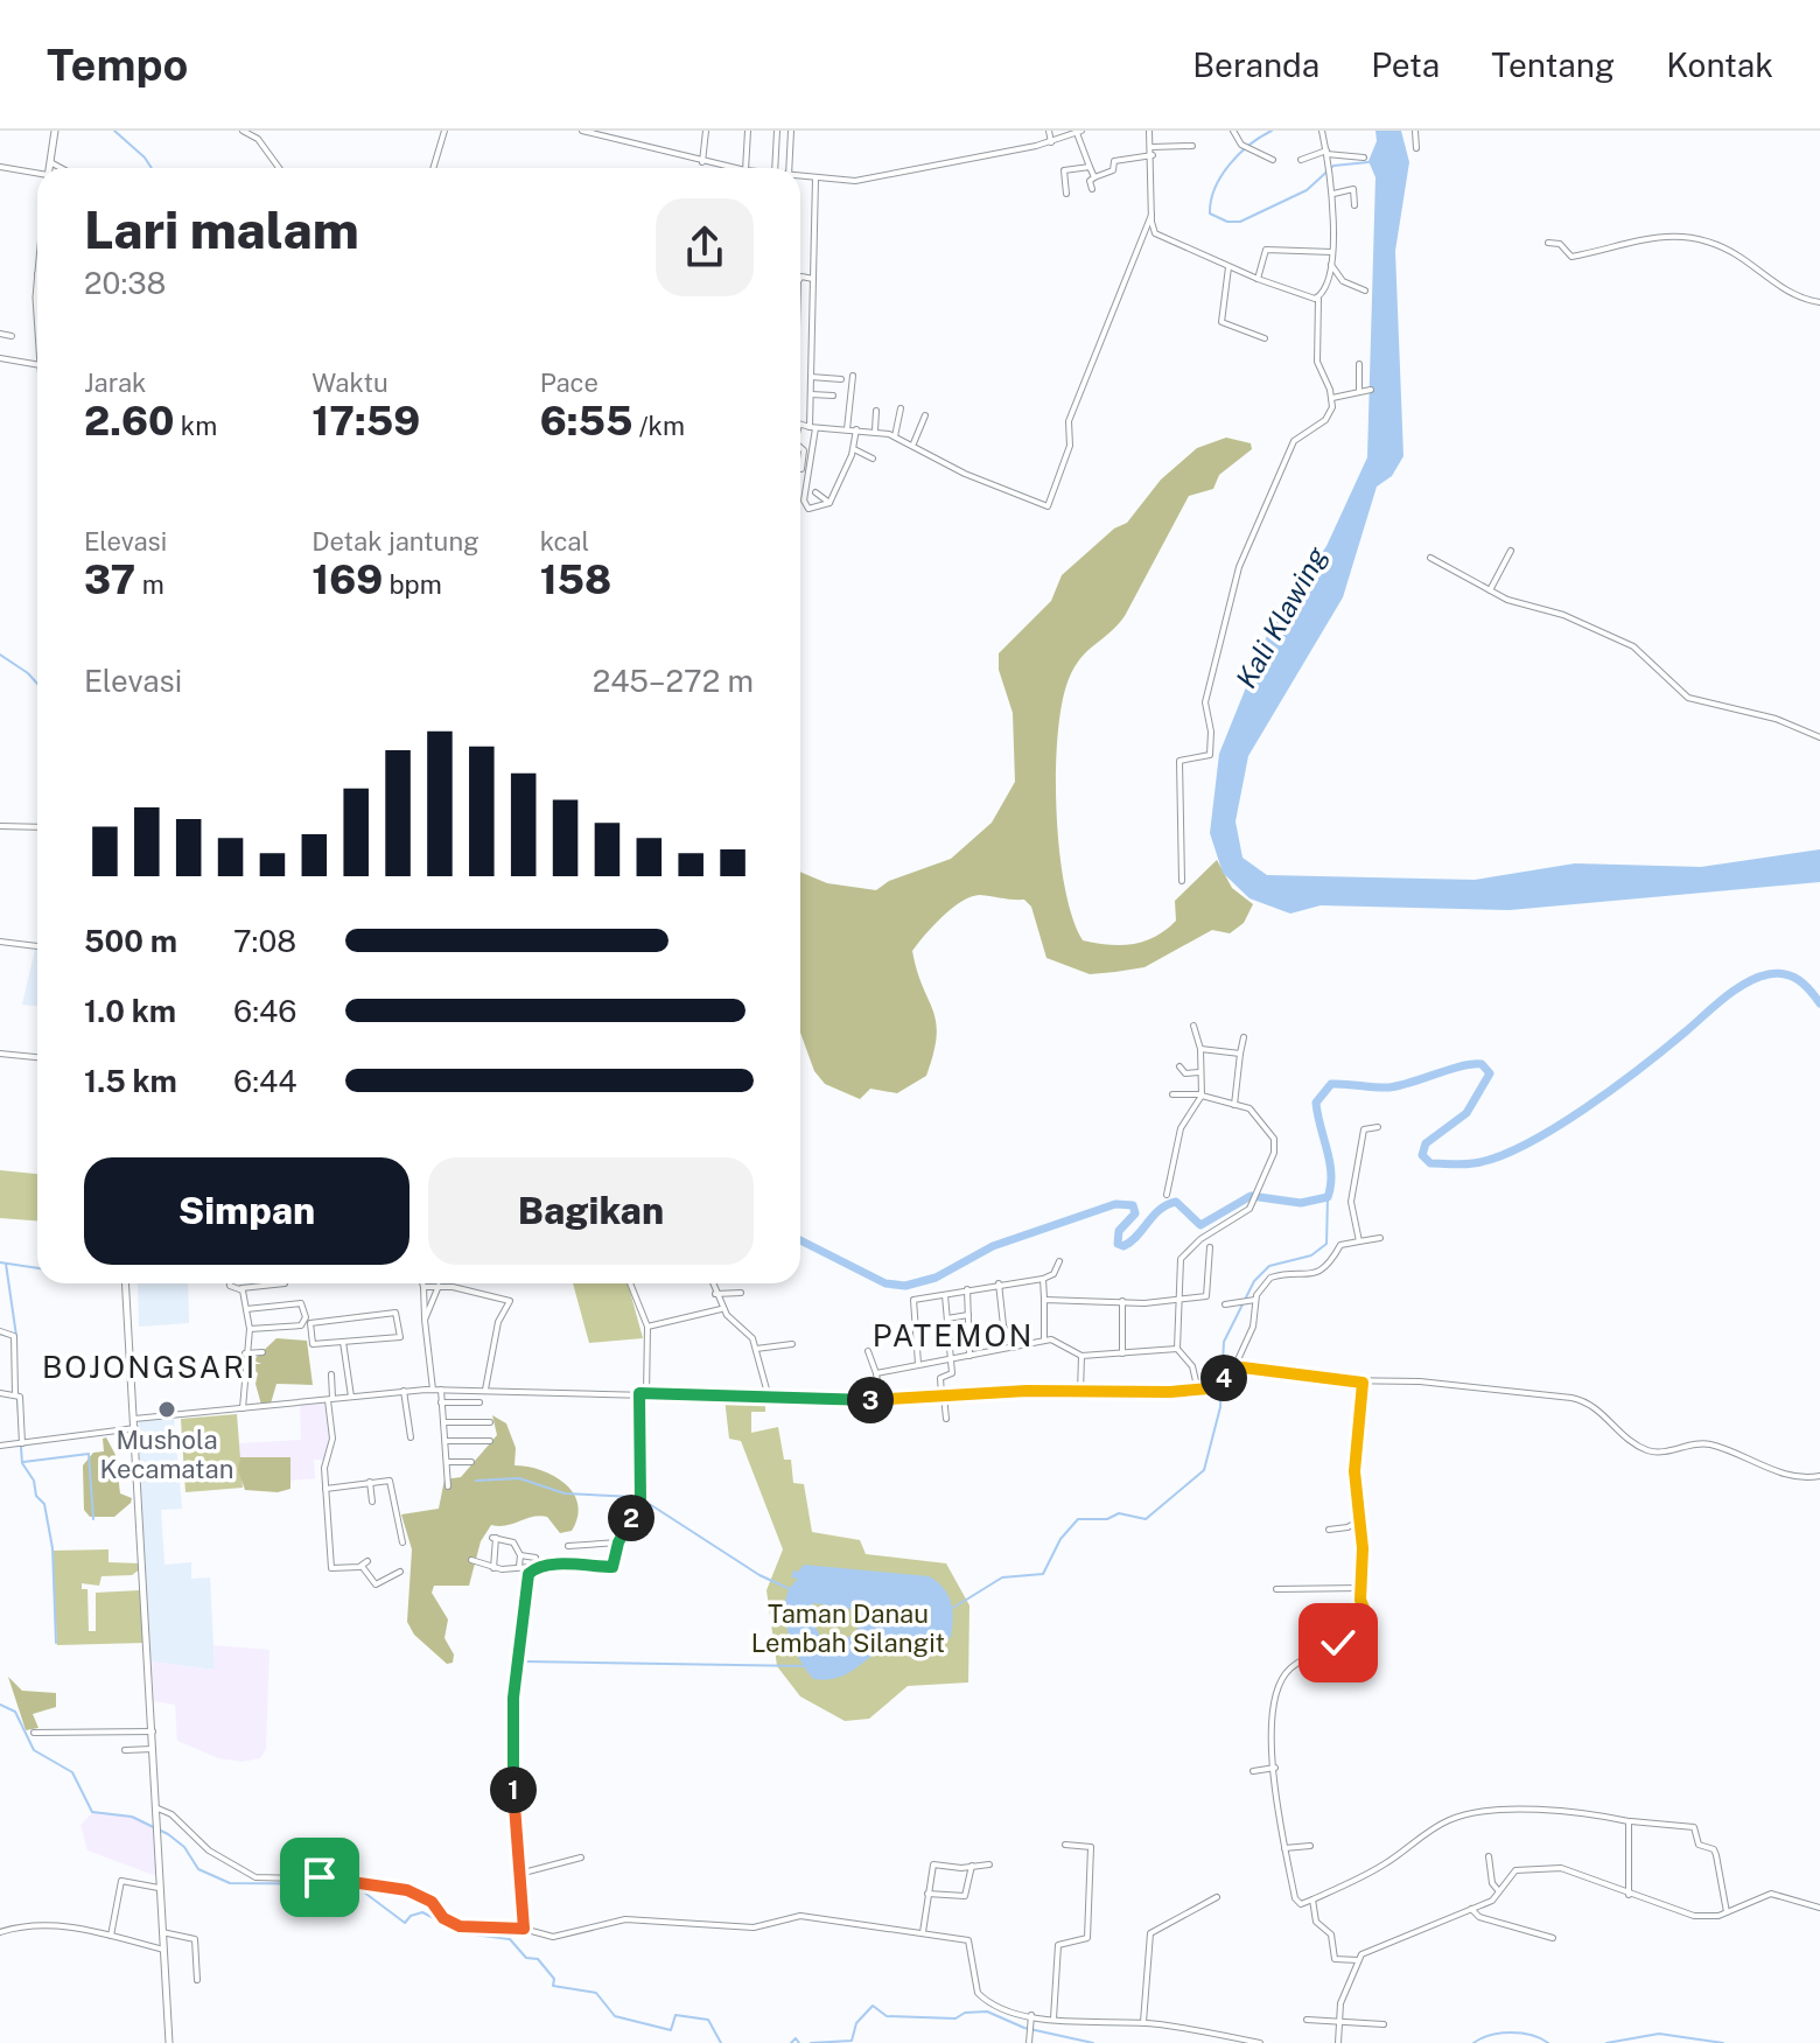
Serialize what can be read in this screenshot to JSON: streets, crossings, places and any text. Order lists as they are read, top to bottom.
{
  "districts": ["PATEMON", "BOJONGSARI"],
  "water": ["Kali Klawing"],
  "parks": ["Taman Danau Lembah Silangit"],
  "places": ["Mushola Kecamatan"],
  "page": {
    "header": "Tempo",
    "nav": [
      "Beranda",
      "Peta",
      "Tentang",
      "Kontak"
    ],
    "heading": ["Lari malam", "20:38"],
    "stats": [
      ["Jarak", "2.60 km"],
      ["Waktu", "17:59"],
      ["Pace", "6:55 /km"],
      ["Elevasi", "37 m"],
      ["Detak jantung", "169 bpm"],
      ["kcal", "158"]
    ],
    "chart": ["Elevasi", "245–272 m"],
    "list": [
      {
        "name": "500 m",
        "note": "7:08"
      },
      {
        "name": "1.0 km",
        "note": "6:46"
      },
      {
        "name": "1.5 km",
        "note": "6:44"
      }
    ],
    "buttons": ["Simpan", "Bagikan"],
    "pins": [
      "4",
      "3",
      "2",
      "1"
    ]
  }
}
